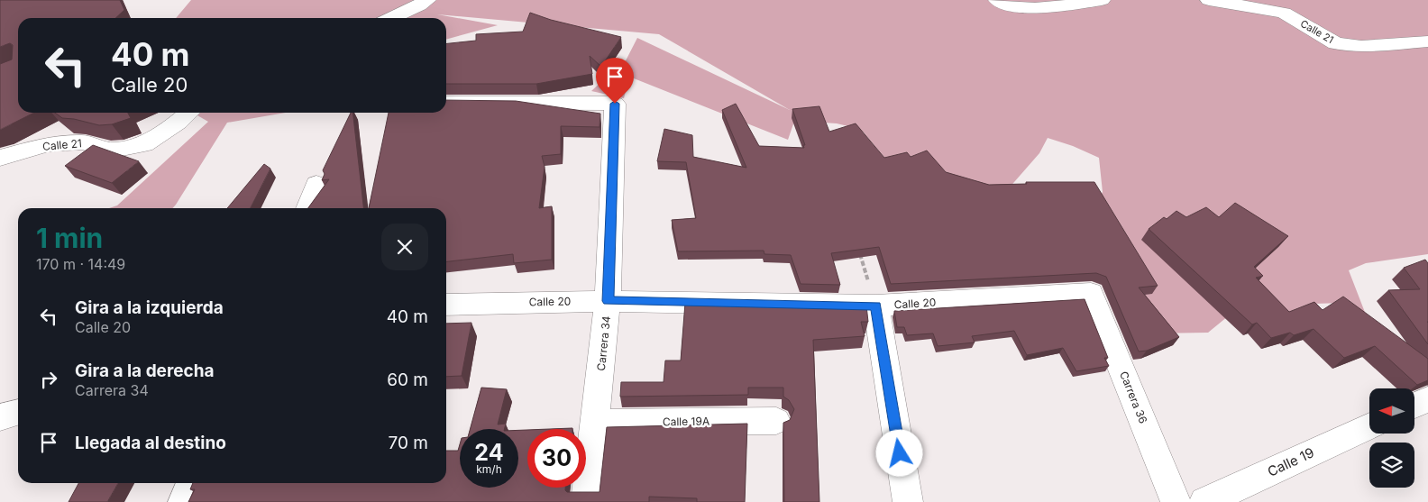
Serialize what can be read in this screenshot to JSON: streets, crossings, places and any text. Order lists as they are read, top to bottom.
{
  "streets": {
    "street": [
      "Calle 21",
      "Calle 20",
      "Carrera 34",
      "Carrera 36",
      "Calle 19A",
      "Calle 19"
    ]
  },
  "crossings": [
    ["Calle 20", "Carrera 34"],
    ["Calle 20", "Carrera 36"],
    ["Carrera 34", "Calle 19A"]
  ],
  "north": "left",
  "page": {
    "turn": ["40 m", "Calle 20"],
    "heading": ["1 min", "170 m · 14:49"],
    "list": [
      {
        "name": "Gira a la izquierda",
        "note": "Calle 20",
        "value": "40 m"
      },
      {
        "name": "Gira a la derecha",
        "note": "Carrera 34",
        "value": "60 m"
      },
      {
        "name": "Llegada al destino",
        "value": "70 m"
      }
    ],
    "speed": "24 km/h",
    "limit": "30"
  }
}
